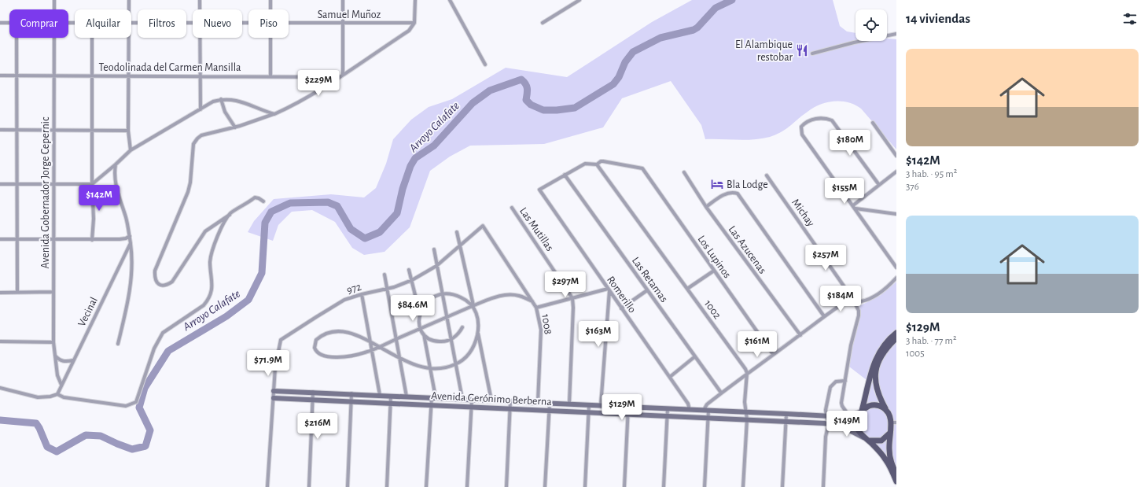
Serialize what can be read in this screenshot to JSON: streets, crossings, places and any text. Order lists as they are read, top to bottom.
{
  "streets": {
    "street": [
      "Samuel Muñoz",
      "Teodolinada del Carmen Mansilla",
      "Avenida Gobernador Jorge Cepernic",
      "Michay",
      "Las Mutillas",
      "Las Azucenas",
      "Los Lupinos",
      "Las Retamas",
      "972",
      "Romerillo",
      "1002",
      "Vecinal",
      "1008",
      "Avenida Gerónimo Berberna"
    ]
  },
  "crossings": [
    ["Teodolinada del Carmen Mansilla", "Avenida Gobernador Jorge Cepernic"],
    ["Avenida Gobernador Jorge Cepernic", "Vecinal"],
    ["Michay", "Avenida Gerónimo Berberna"],
    ["Las Mutillas", "Avenida Gerónimo Berberna"],
    ["Los Lupinos", "1002"],
    ["Las Retamas", "Romerillo"],
    ["972", "1008"],
    ["972", "Avenida Gerónimo Berberna"],
    ["Romerillo", "Avenida Gerónimo Berberna"],
    ["1008", "Avenida Gerónimo Berberna"]
  ],
  "water": ["Arroyo Calafate"],
  "places": {
    "restaurant": ["El Alambique restobar"],
    "hotel": ["Bla Lodge"]
  },
  "page": {
    "heading": "14 viviendas",
    "chip": [
      "Comprar",
      "Alquilar",
      "Filtros",
      "Nuevo",
      "Piso"
    ],
    "list": [
      {
        "name": "$142M",
        "note": "3 hab. · 95 m² · 376"
      },
      {
        "name": "$129M",
        "note": "3 hab. · 77 m² · 1005"
      }
    ],
    "price": [
      "$229M",
      "$180M",
      "$155M",
      "$142M",
      "$257M",
      "$297M",
      "$184M",
      "$84.6M",
      "$163M",
      "$161M",
      "$71.9M",
      "$129M",
      "$149M",
      "$216M"
    ]
  }
}
